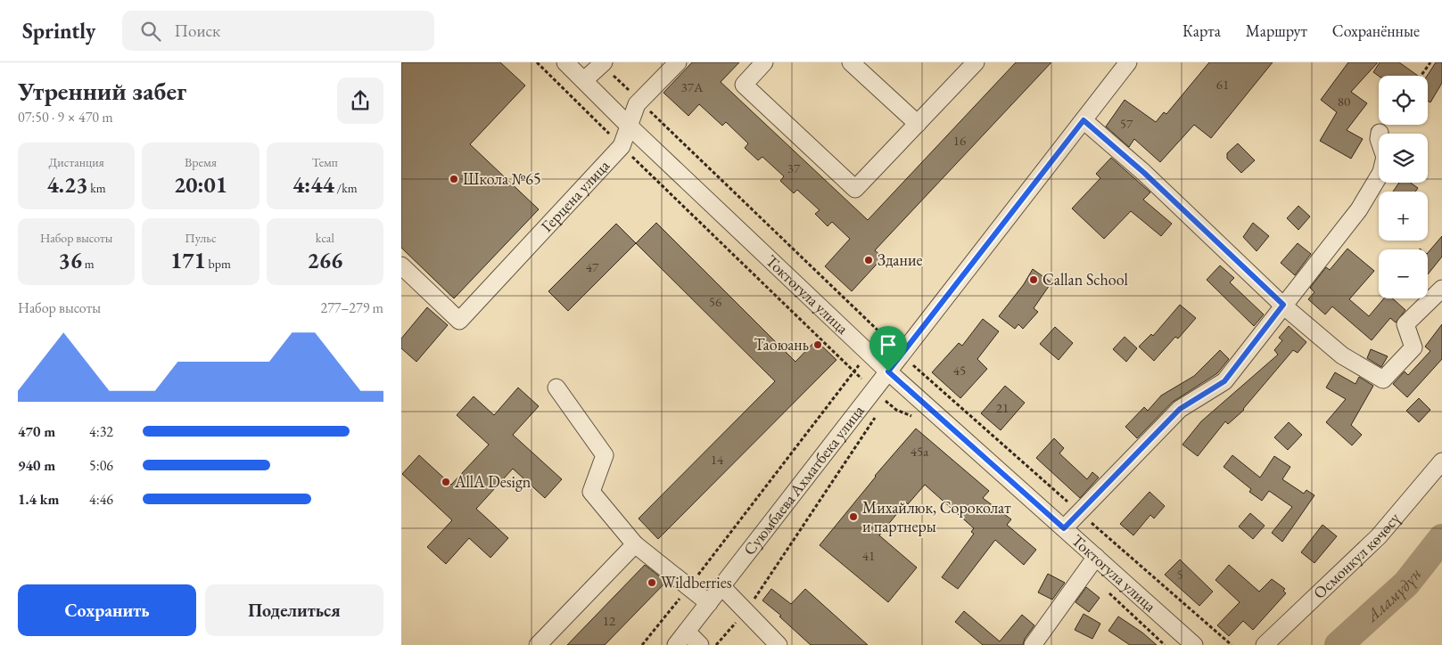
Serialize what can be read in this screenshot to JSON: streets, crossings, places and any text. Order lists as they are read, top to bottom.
{
  "streets": {
    "street": [
      "Герцена улица",
      "Токтогула улица",
      "Суюмбаева Ахматбека улица",
      "Осмонкул көчөсү"
    ]
  },
  "crossings": [
    ["Герцена улица", "Токтогула улица"],
    ["Токтогула улица", "Суюмбаева Ахматбека улица"]
  ],
  "water": ["Аламүдүн"],
  "places": [
    "Школа №65",
    "Здание",
    "Callan School",
    "Таоюань",
    "AllA Design",
    "Михайлюк, Сороколат и партнеры",
    "Wildberries"
  ],
  "house_numbers": [
    "61",
    "37А",
    "80",
    "57",
    "16",
    "37",
    "47",
    "56",
    "45",
    "21",
    "45а",
    "14",
    "41",
    "5",
    "12"
  ],
  "page": {
    "header": "Sprintly",
    "search": "Поиск",
    "nav": ["Карта", "Маршрут", "Сохранённые"],
    "heading": ["Утренний забег", "07:50 · 9 × 470 m"],
    "map_buttons": ["+", "−"],
    "stats": [
      ["Дистанция", "4.23 km"],
      ["Время", "20:01"],
      ["Темп", "4:44 /km"],
      ["Набор высоты", "36 m"],
      ["Пульс", "171 bpm"],
      ["kcal", "266"]
    ],
    "chart": ["Набор высоты", "277–279 m"],
    "list": [
      {
        "name": "470 m",
        "note": "4:32"
      },
      {
        "name": "940 m",
        "note": "5:06"
      },
      {
        "name": "1.4 km",
        "note": "4:46"
      }
    ],
    "buttons": ["Сохранить", "Поделиться"]
  }
}
